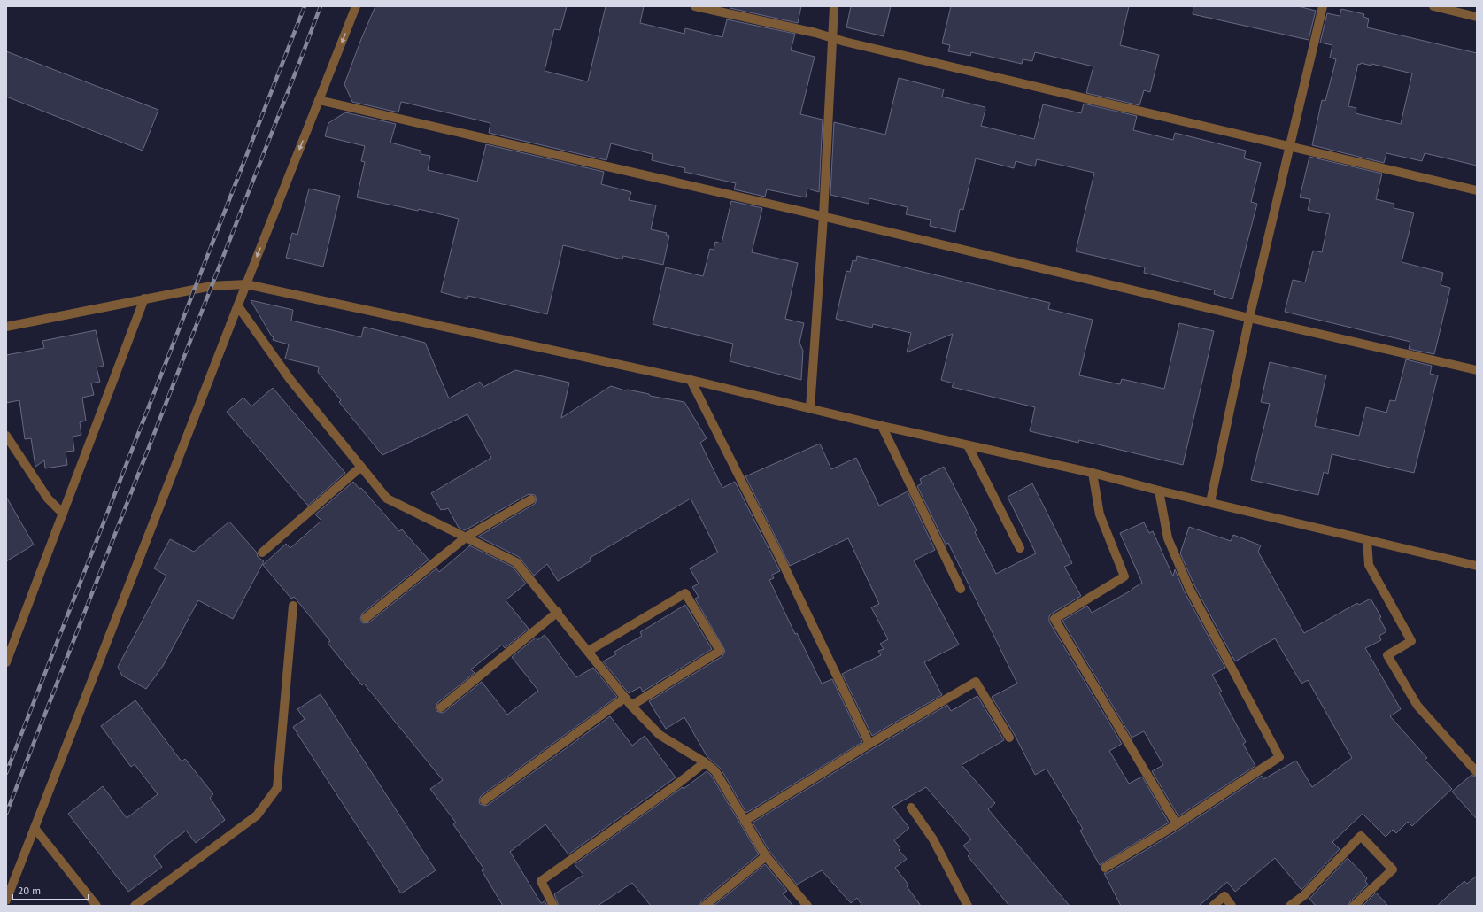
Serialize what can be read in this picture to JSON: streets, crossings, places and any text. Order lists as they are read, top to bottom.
{
  "scale_bar": "20 m"
}
